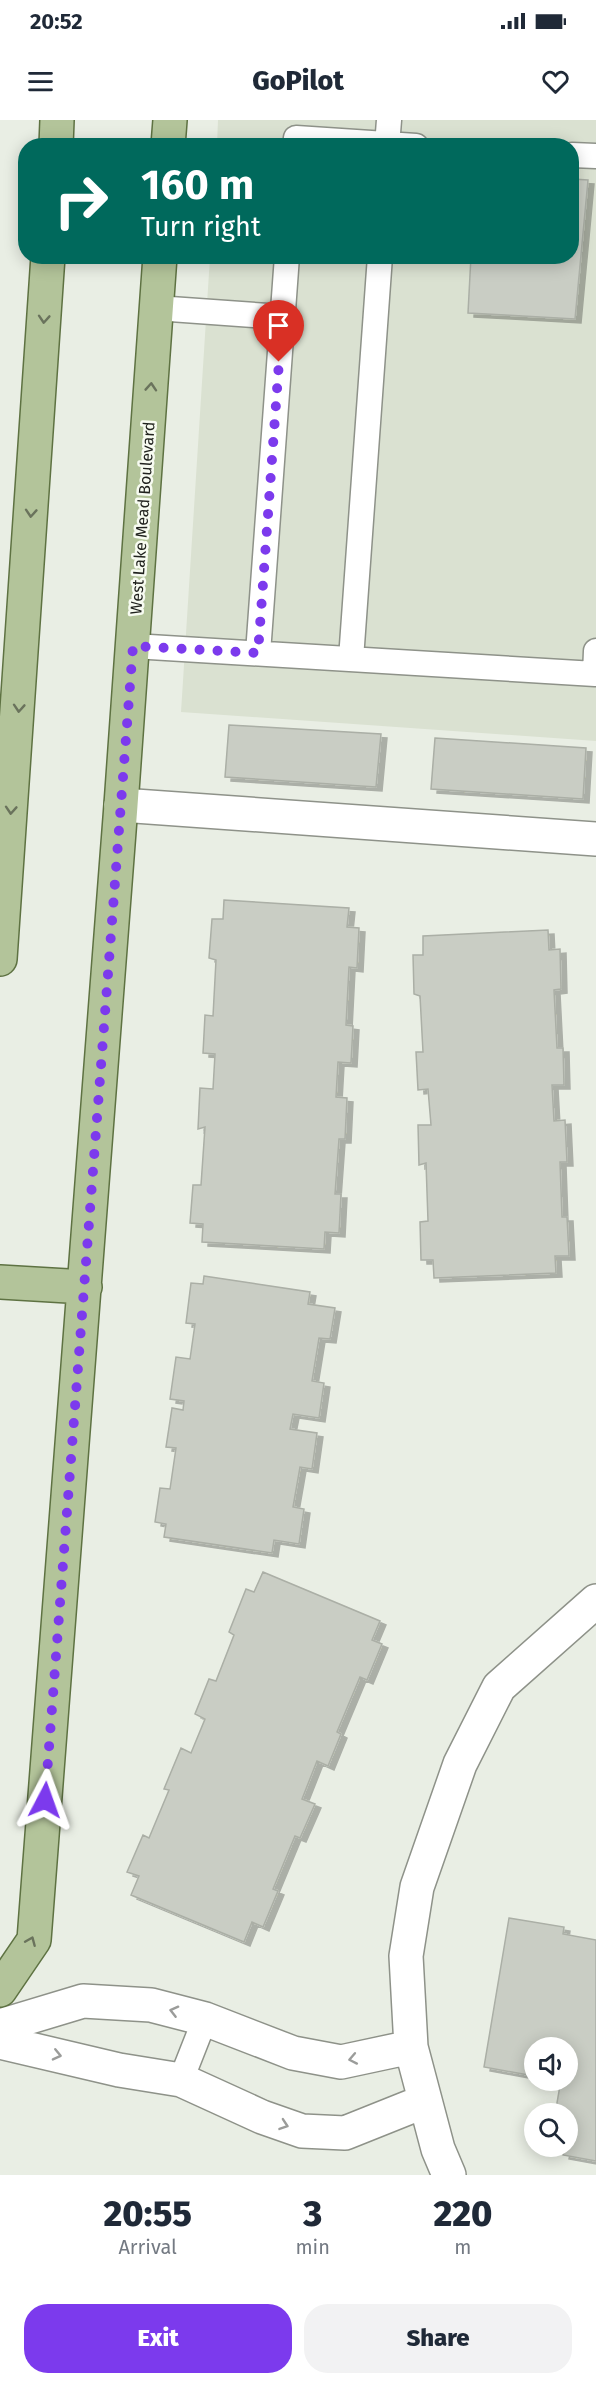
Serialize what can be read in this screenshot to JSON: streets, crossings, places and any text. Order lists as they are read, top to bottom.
{
  "streets": {
    "main road": ["West Lake Mead Boulevard"]
  },
  "page": {
    "status": "20:52",
    "header": "GoPilot",
    "turn": ["160 m", "Turn right"],
    "eta": [
      "20:55",
      "Arrival",
      "3",
      "min",
      "220",
      "m"
    ],
    "buttons": ["Exit", "Share"]
  }
}
